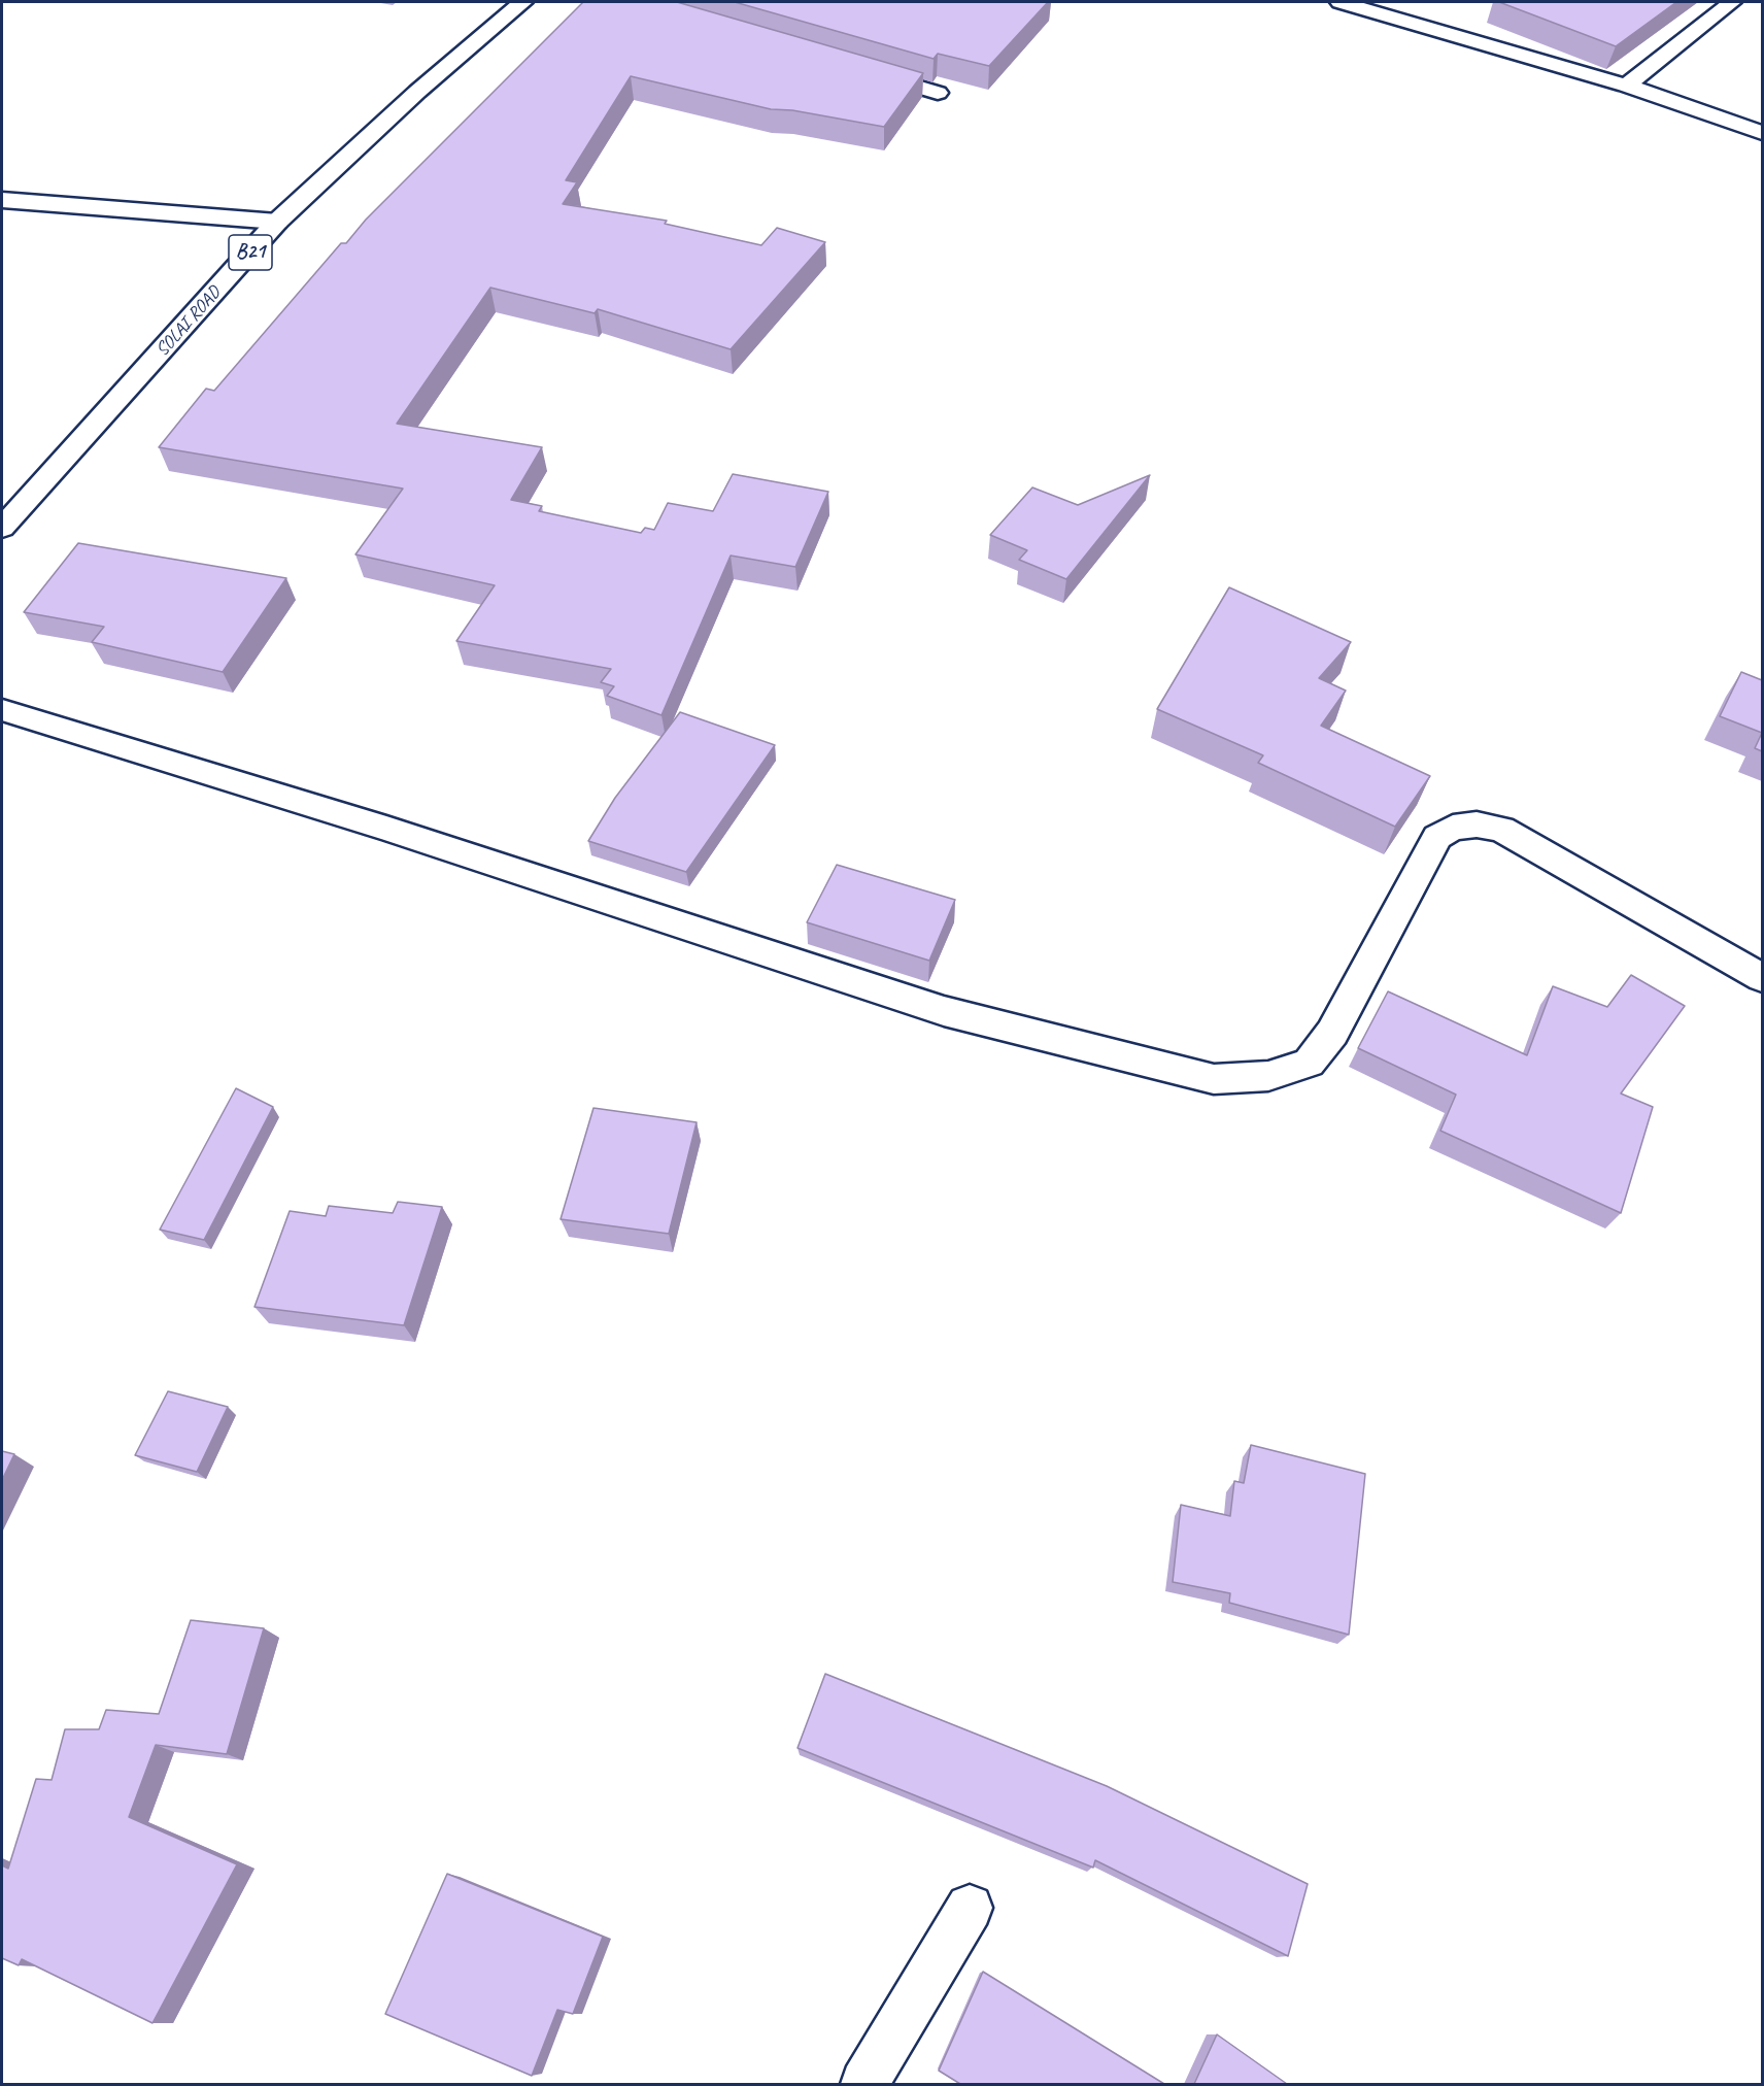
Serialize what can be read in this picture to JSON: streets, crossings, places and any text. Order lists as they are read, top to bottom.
{
  "streets": {
    "main road": ["B21", "SOLAI ROAD"]
  }
}
